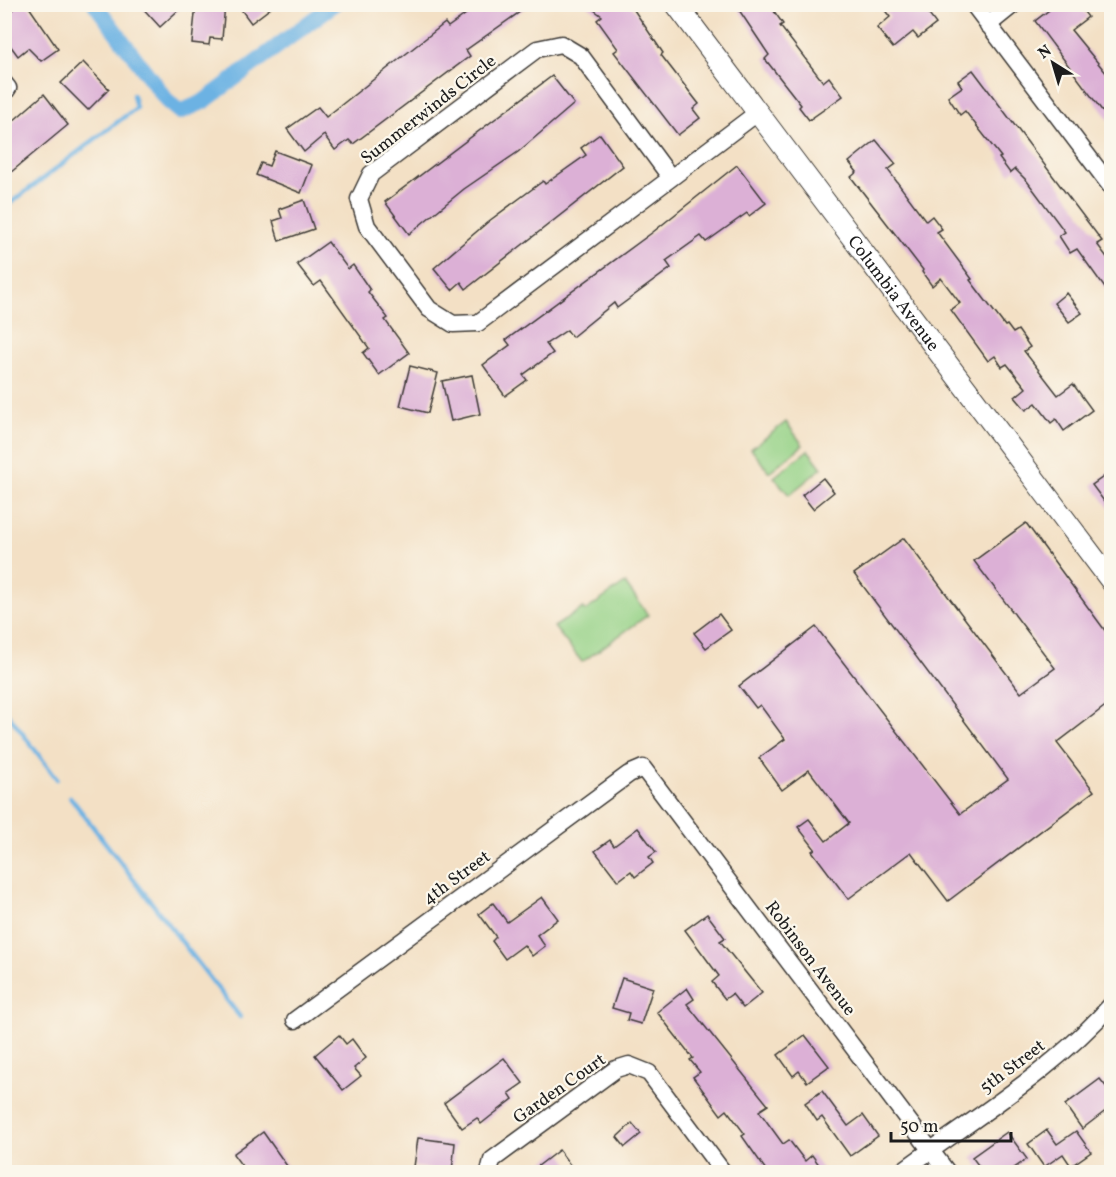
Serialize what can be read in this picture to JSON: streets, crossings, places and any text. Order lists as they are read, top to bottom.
{
  "streets": {
    "street": [
      "Summerwinds Circle",
      "Columbia Avenue",
      "4th Street",
      "Robinson Avenue",
      "5th Street",
      "Garden Court"
    ]
  },
  "crossings": [
    ["Summerwinds Circle", "Columbia Avenue"],
    ["4th Street", "Robinson Avenue"],
    ["Robinson Avenue", "5th Street"]
  ],
  "scale_bar": "50 m",
  "north": "top left"
}
